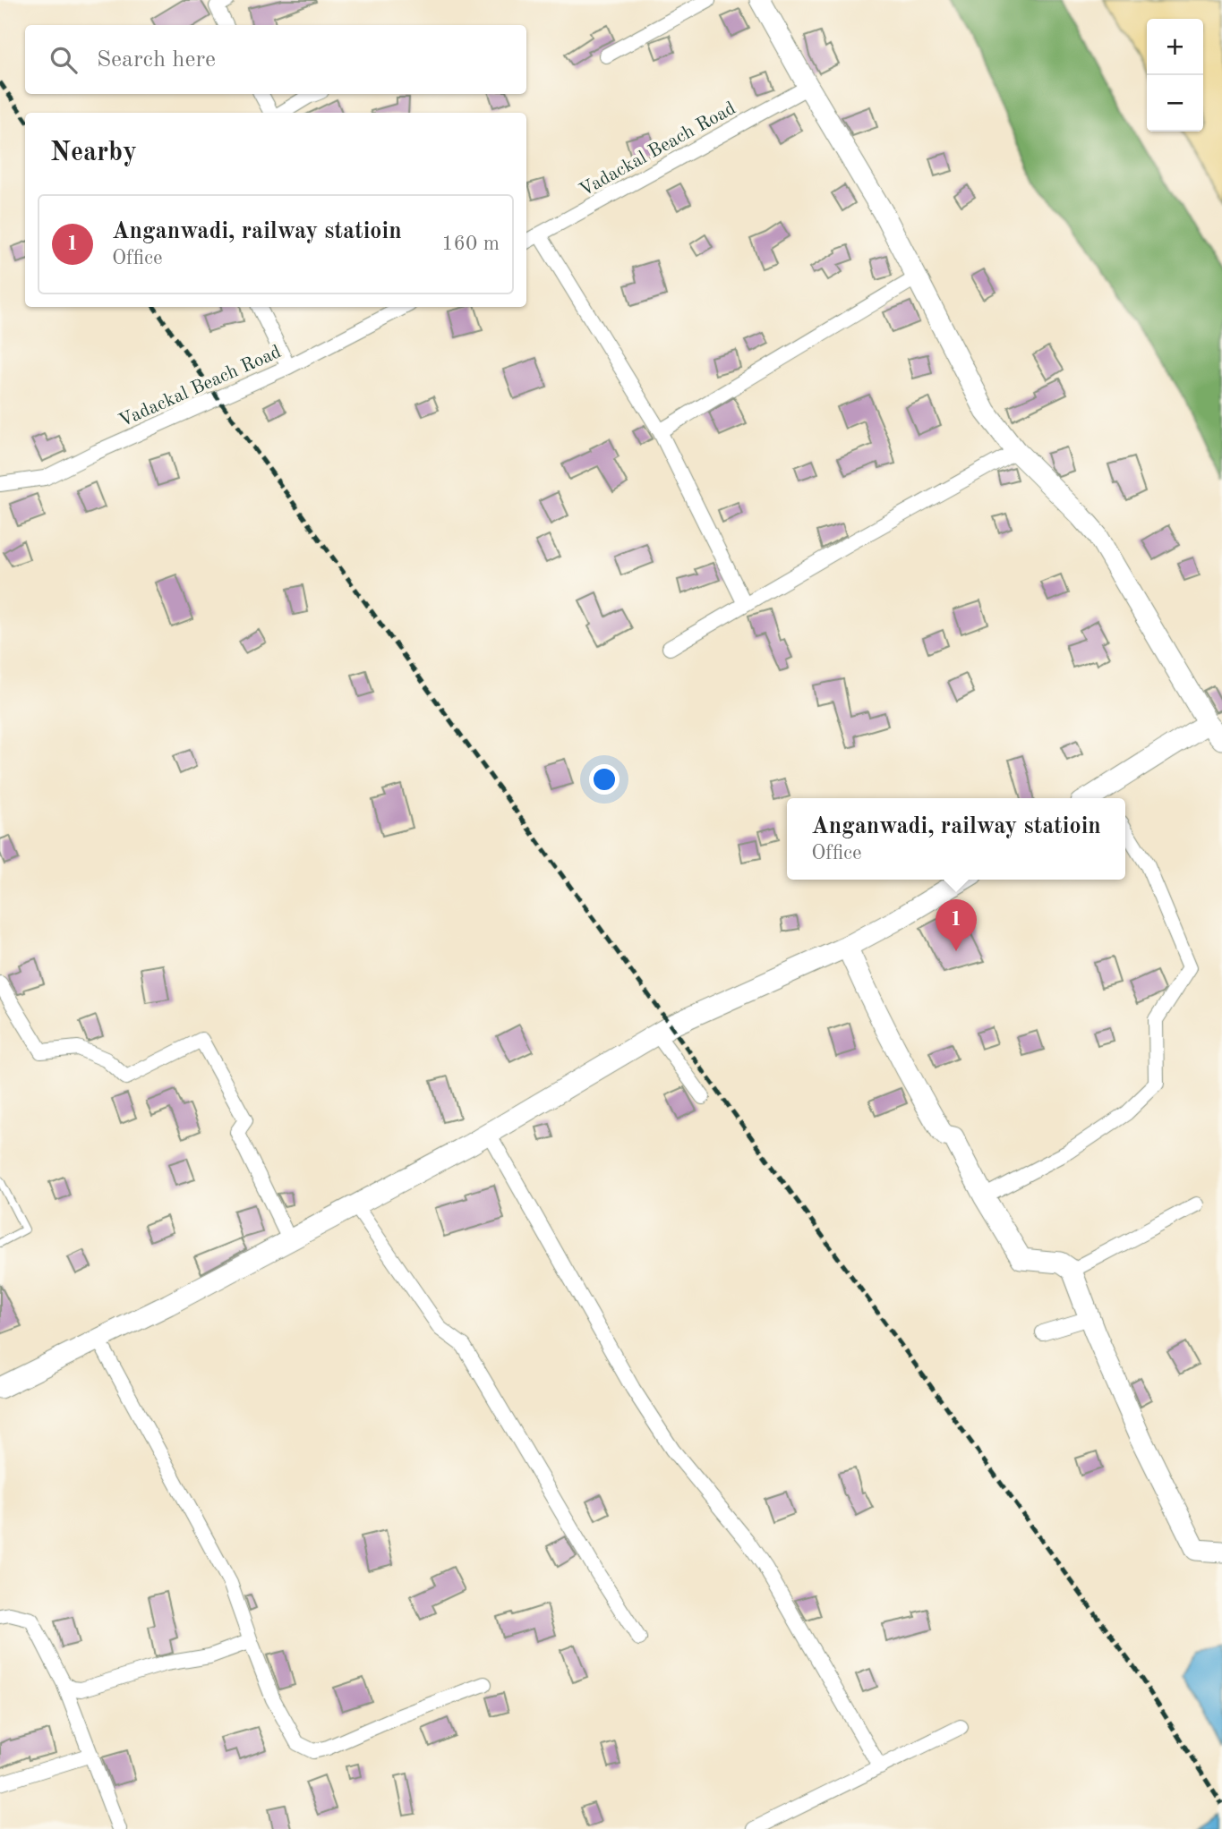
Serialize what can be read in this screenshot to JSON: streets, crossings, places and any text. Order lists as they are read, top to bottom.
{
  "streets": {
    "street": ["Vadackal Beach Road"]
  },
  "page": {
    "map_buttons": ["+", "−"],
    "search": "Search here",
    "heading": "Nearby",
    "list": [
      {
        "mark": "1",
        "name": "Anganwadi, railway statioin",
        "note": "Office",
        "value": "160 m"
      }
    ],
    "popup": ["Anganwadi, railway statioin", "Office"],
    "pins": "1"
  }
}
